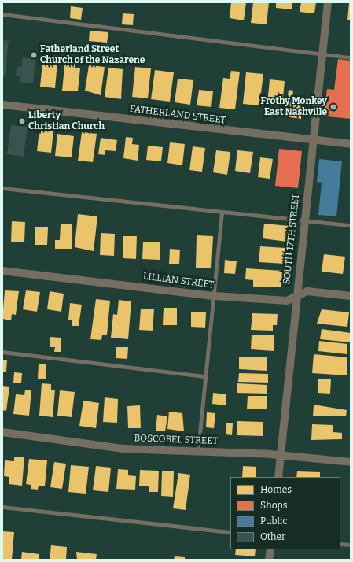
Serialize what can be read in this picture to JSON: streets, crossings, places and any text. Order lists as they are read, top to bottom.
{
  "streets": {
    "street": [
      "FATHERLAND STREET",
      "SOUTH 17TH STREET",
      "LILLIAN STREET",
      "BOSCOBEL STREET"
    ]
  },
  "crossings": [
    ["FATHERLAND STREET", "SOUTH 17TH STREET"],
    ["SOUTH 17TH STREET", "LILLIAN STREET"],
    ["SOUTH 17TH STREET", "BOSCOBEL STREET"]
  ],
  "places": ["Fatherland Street Church of the Nazarene", "Frothy Monkey East Nashville", "Liberty Christian Church"],
  "legend": [
    "Homes",
    "Shops",
    "Public",
    "Other"
  ]
}
